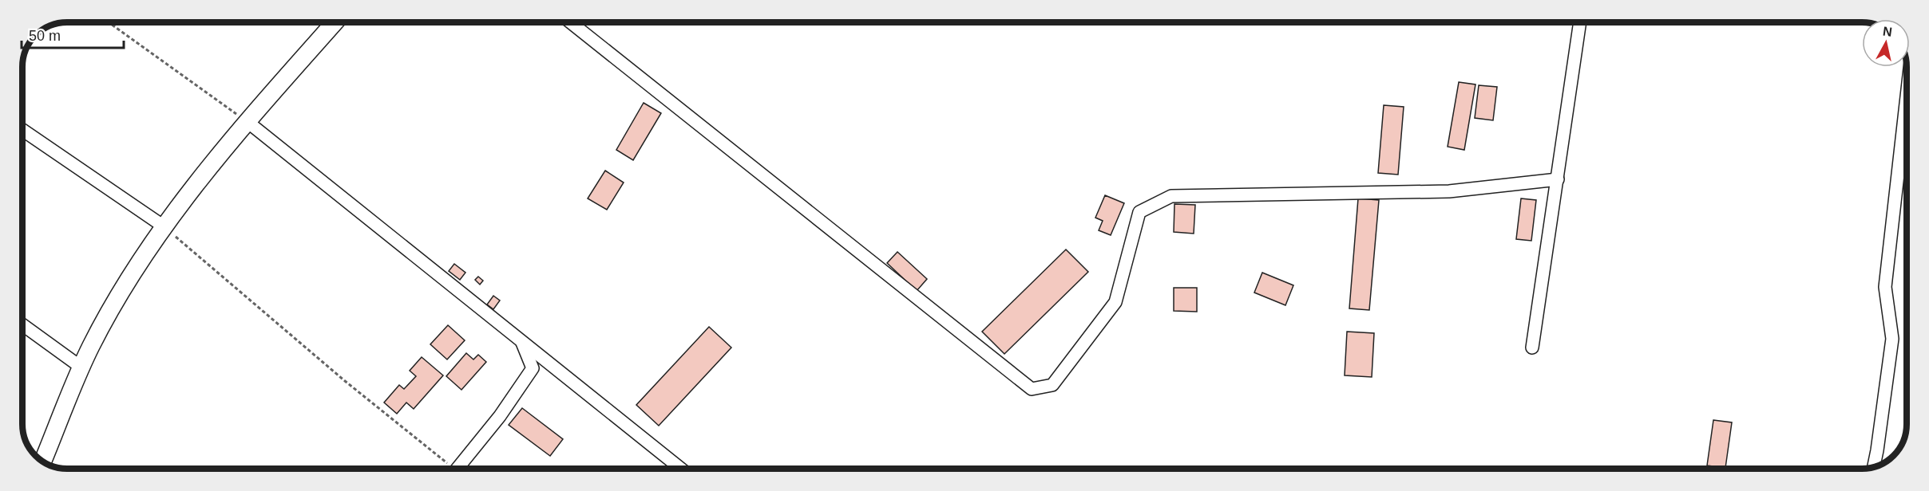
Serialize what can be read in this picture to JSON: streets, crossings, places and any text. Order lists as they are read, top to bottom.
{
  "scale_bar": "50 m",
  "north": "top"
}
